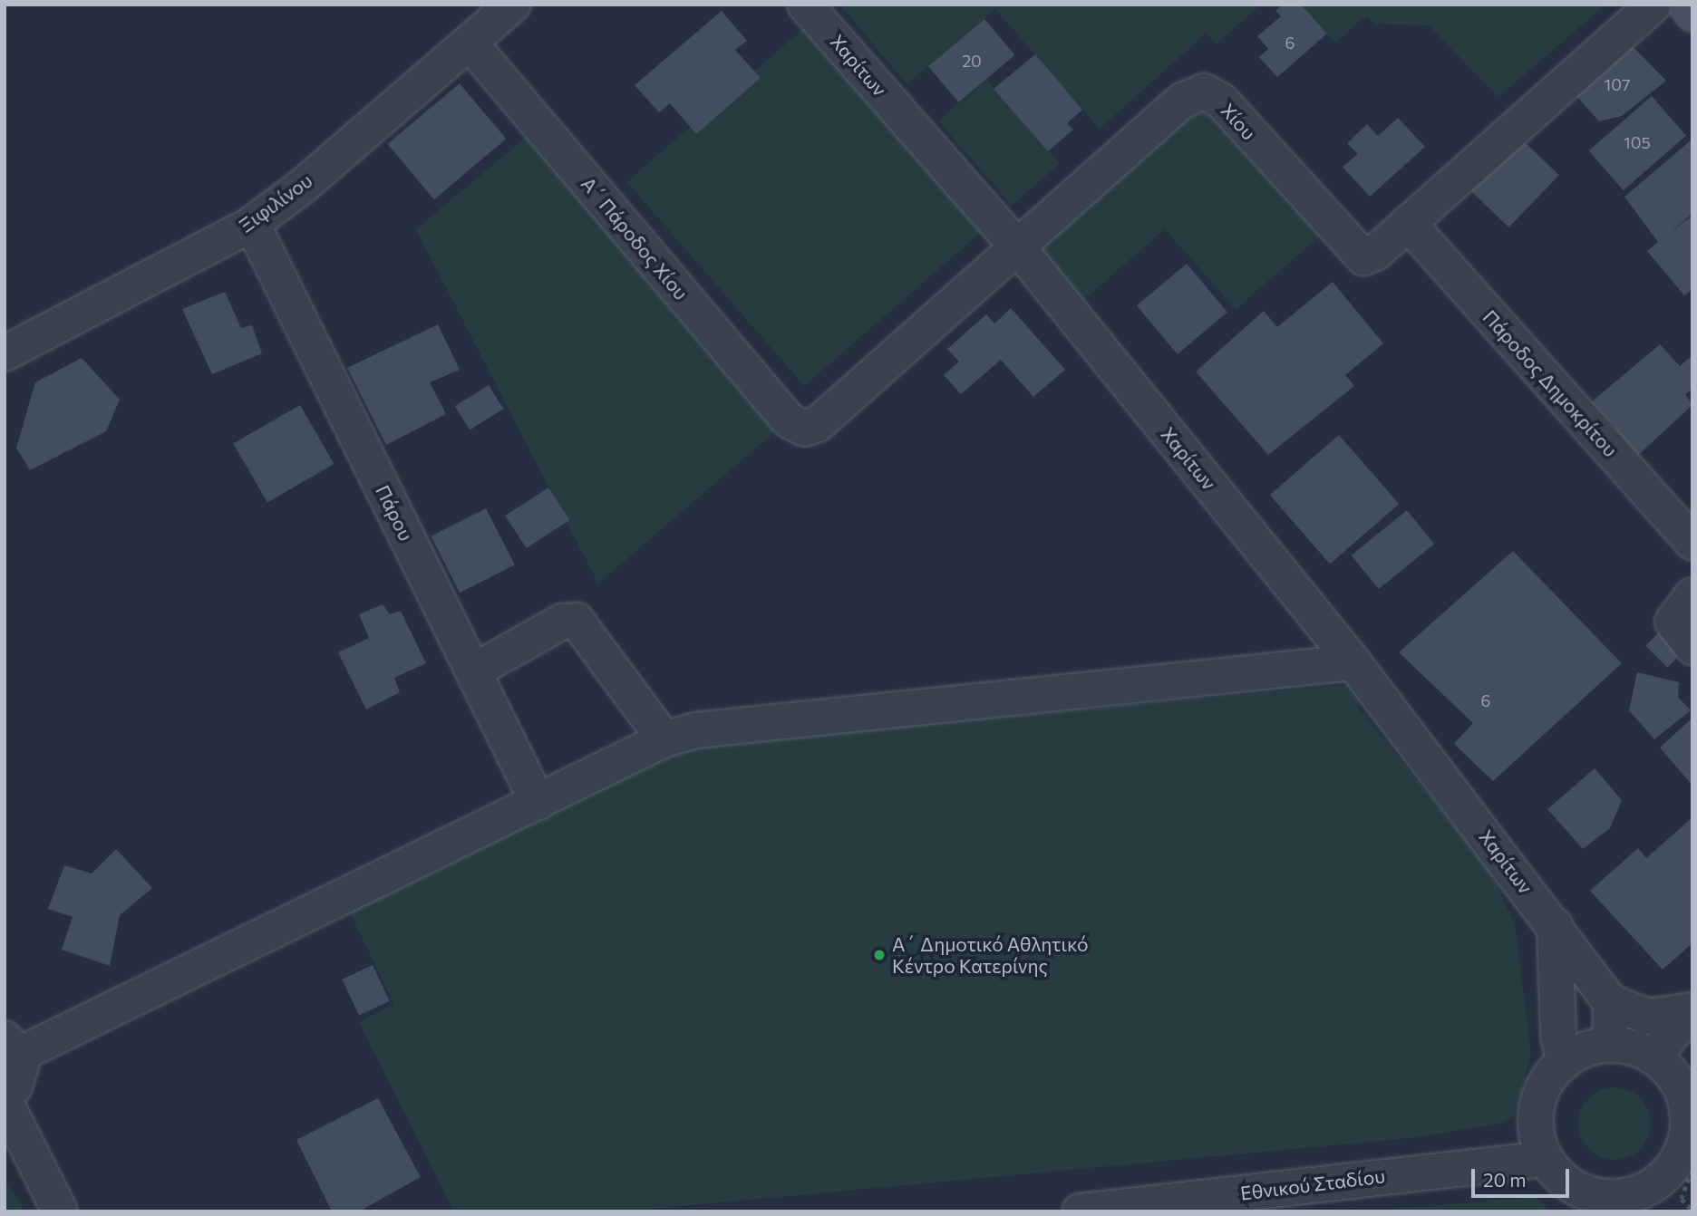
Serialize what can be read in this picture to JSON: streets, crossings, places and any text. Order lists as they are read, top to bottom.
{
  "streets": {
    "street": [
      "Χαρίτων",
      "Χίου",
      "Ξιφιλίνου",
      "Α΄ Πάροδος Χίου",
      "Πάροδος Δημοκρίτου",
      "Πάρου",
      "Εθνικού Σταδίου"
    ]
  },
  "crossings": [
    ["Χαρίτων", "Χίου"],
    ["Χίου", "Α΄ Πάροδος Χίου"],
    ["Χίου", "Πάροδος Δημοκρίτου"],
    ["Ξιφιλίνου", "Α΄ Πάροδος Χίου"],
    ["Ξιφιλίνου", "Πάρου"]
  ],
  "places": ["Α΄ Δημοτικό Αθλητικό Κέντρο Κατερίνης"],
  "house_numbers": [
    "6",
    "20",
    "107",
    "105",
    "6"
  ],
  "scale_bar": "20 m"
}
